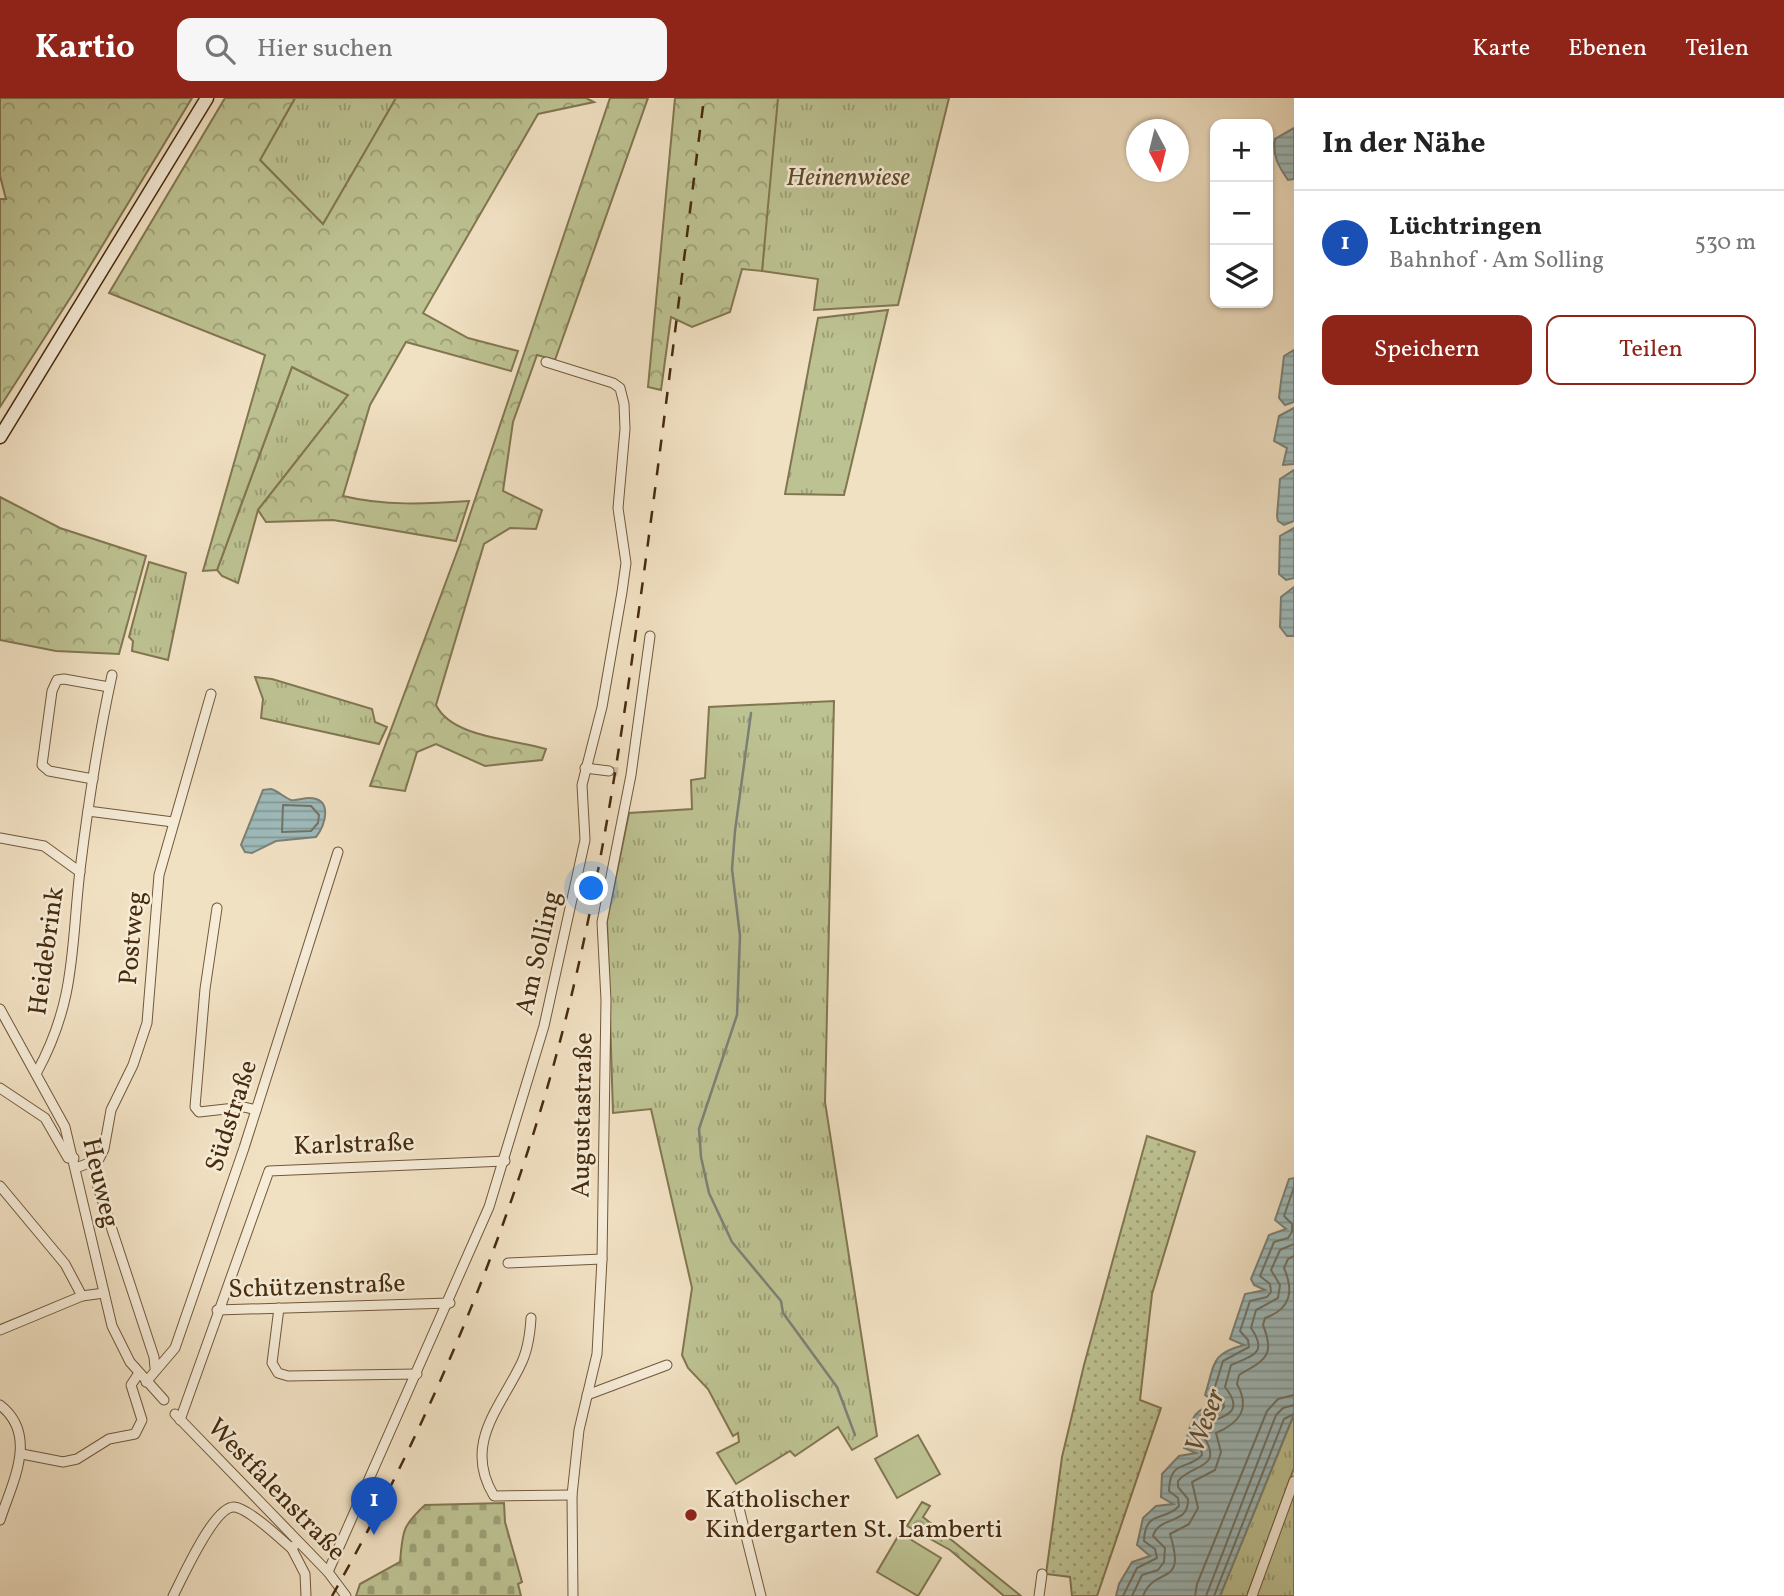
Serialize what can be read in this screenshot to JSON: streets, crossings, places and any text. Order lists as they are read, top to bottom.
{
  "streets": {
    "street": [
      "Postweg",
      "Heidebrink",
      "Am Solling",
      "Augustastraße",
      "Südstraße",
      "Karlstraße",
      "Heuweg",
      "Schützenstraße",
      "Westfalenstraße"
    ]
  },
  "crossings": [
    ["Postweg", "Heuweg"],
    ["Heidebrink", "Heuweg"],
    ["Am Solling", "Karlstraße"],
    ["Am Solling", "Schützenstraße"],
    ["Am Solling", "Westfalenstraße"],
    ["Südstraße", "Heuweg"],
    ["Karlstraße", "Schützenstraße"],
    ["Schützenstraße", "Westfalenstraße"]
  ],
  "water": ["Weser"],
  "parks": ["Heinenwiese"],
  "places": ["Katholischer Kindergarten St. Lamberti"],
  "north": "bottom",
  "page": {
    "header": "Kartio",
    "search": "Hier suchen",
    "nav": ["Karte", "Ebenen", "Teilen"],
    "heading": "In der Nähe",
    "map_buttons": ["+", "−"],
    "list": [
      {
        "mark": "1",
        "name": "Lüchtringen",
        "note": "Bahnhof · Am Solling",
        "value": "530 m"
      }
    ],
    "buttons": ["Speichern", "Teilen"],
    "pins": "1"
  }
}
